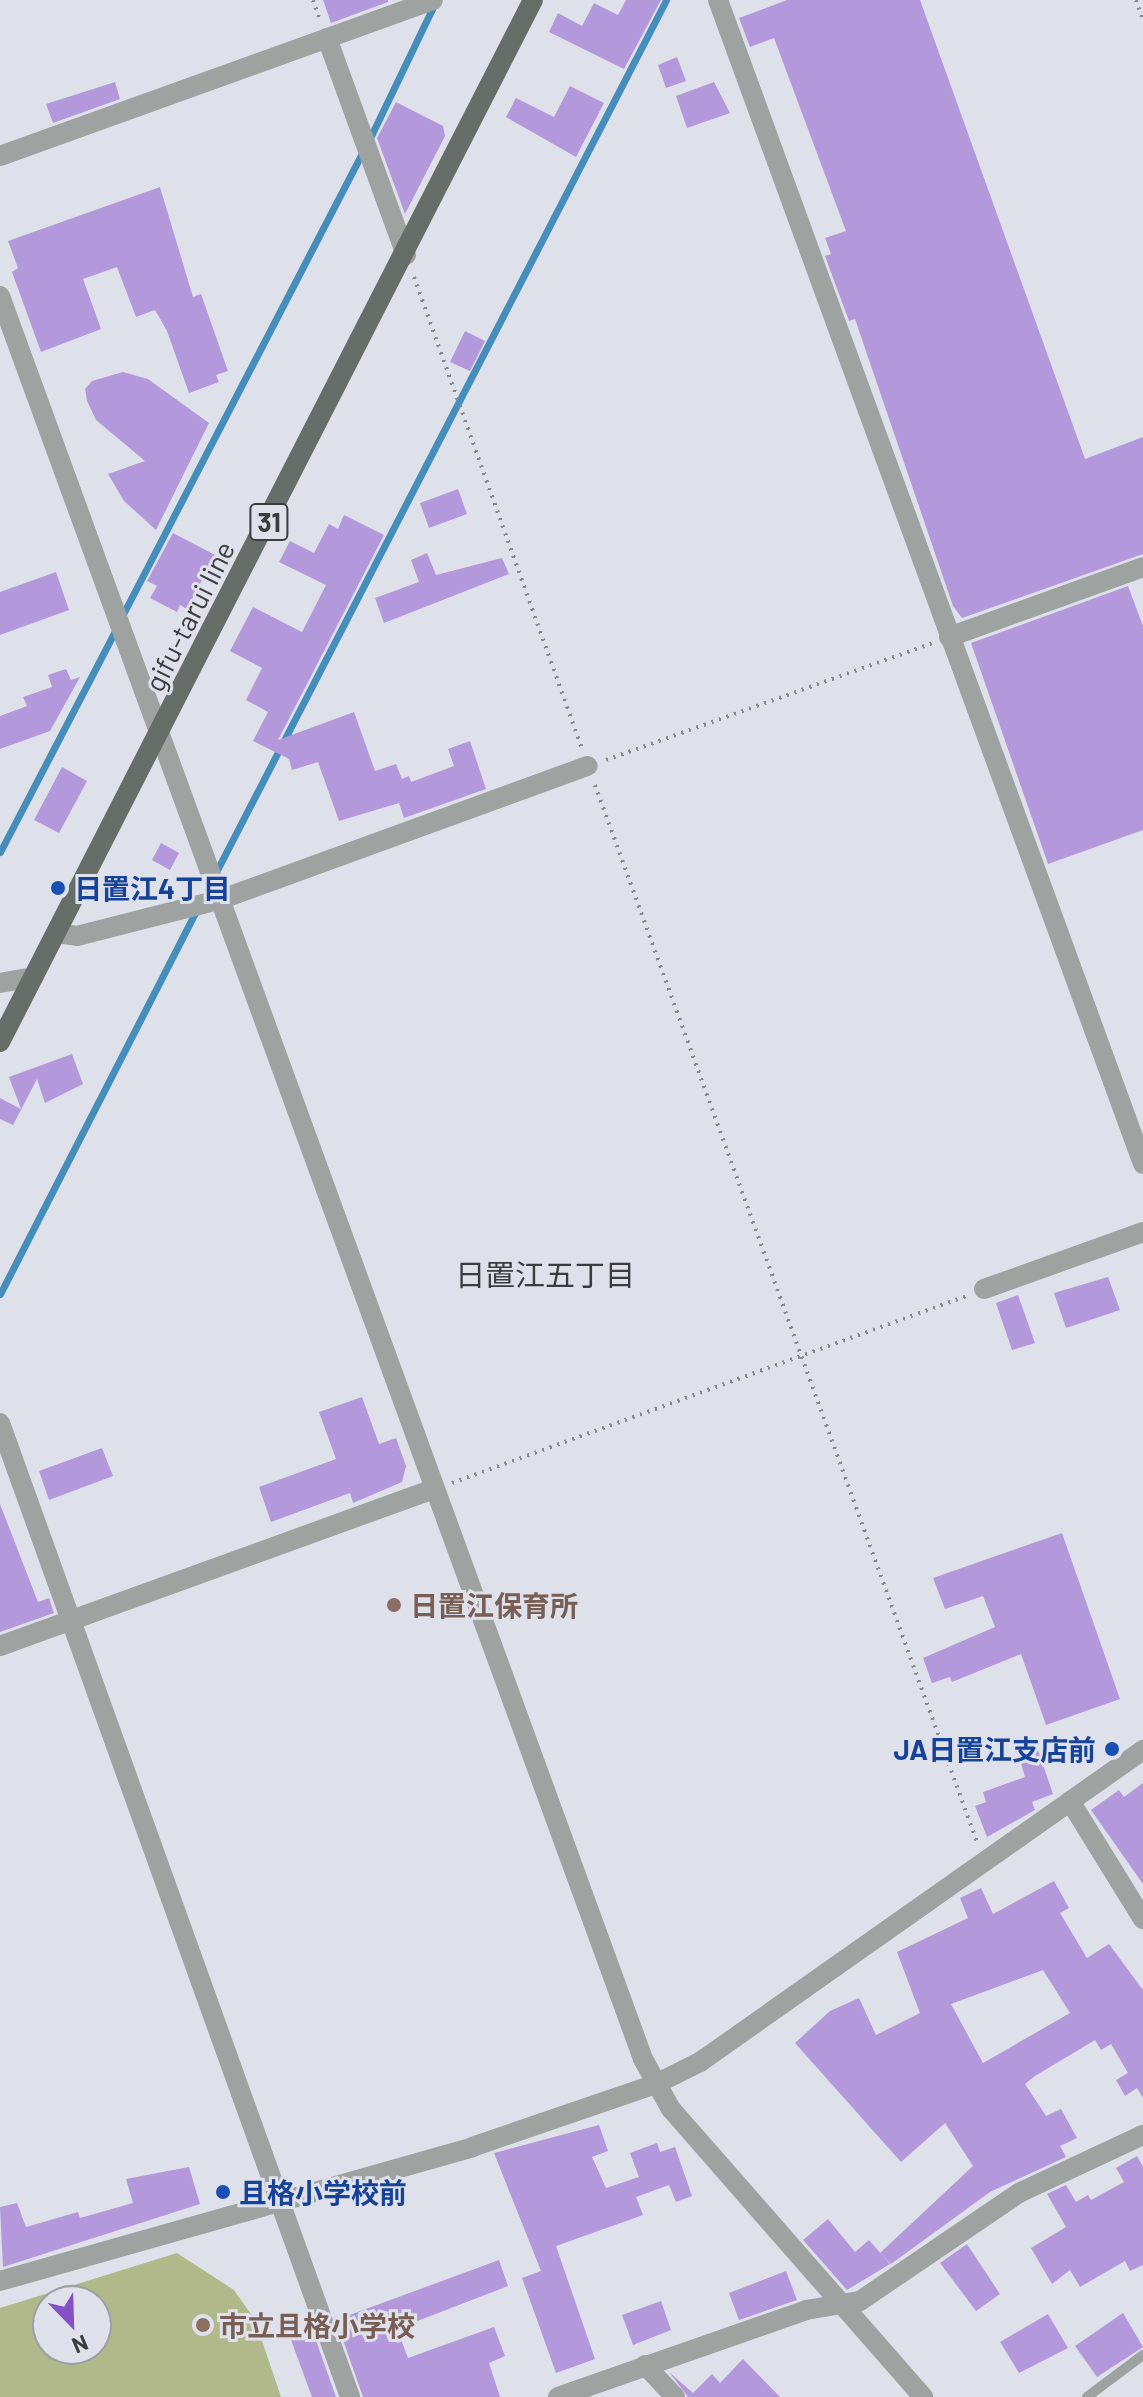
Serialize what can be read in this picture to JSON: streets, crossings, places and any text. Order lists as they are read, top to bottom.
{
  "streets": {
    "main road": ["31", "gifu-tarui line"]
  },
  "districts": ["日置江五丁目"],
  "places": [
    "日置江4丁目",
    "日置江保育所",
    "JA日置江支店前",
    "且格小学校前",
    "市立且格小学校"
  ],
  "north": "bottom right"
}
